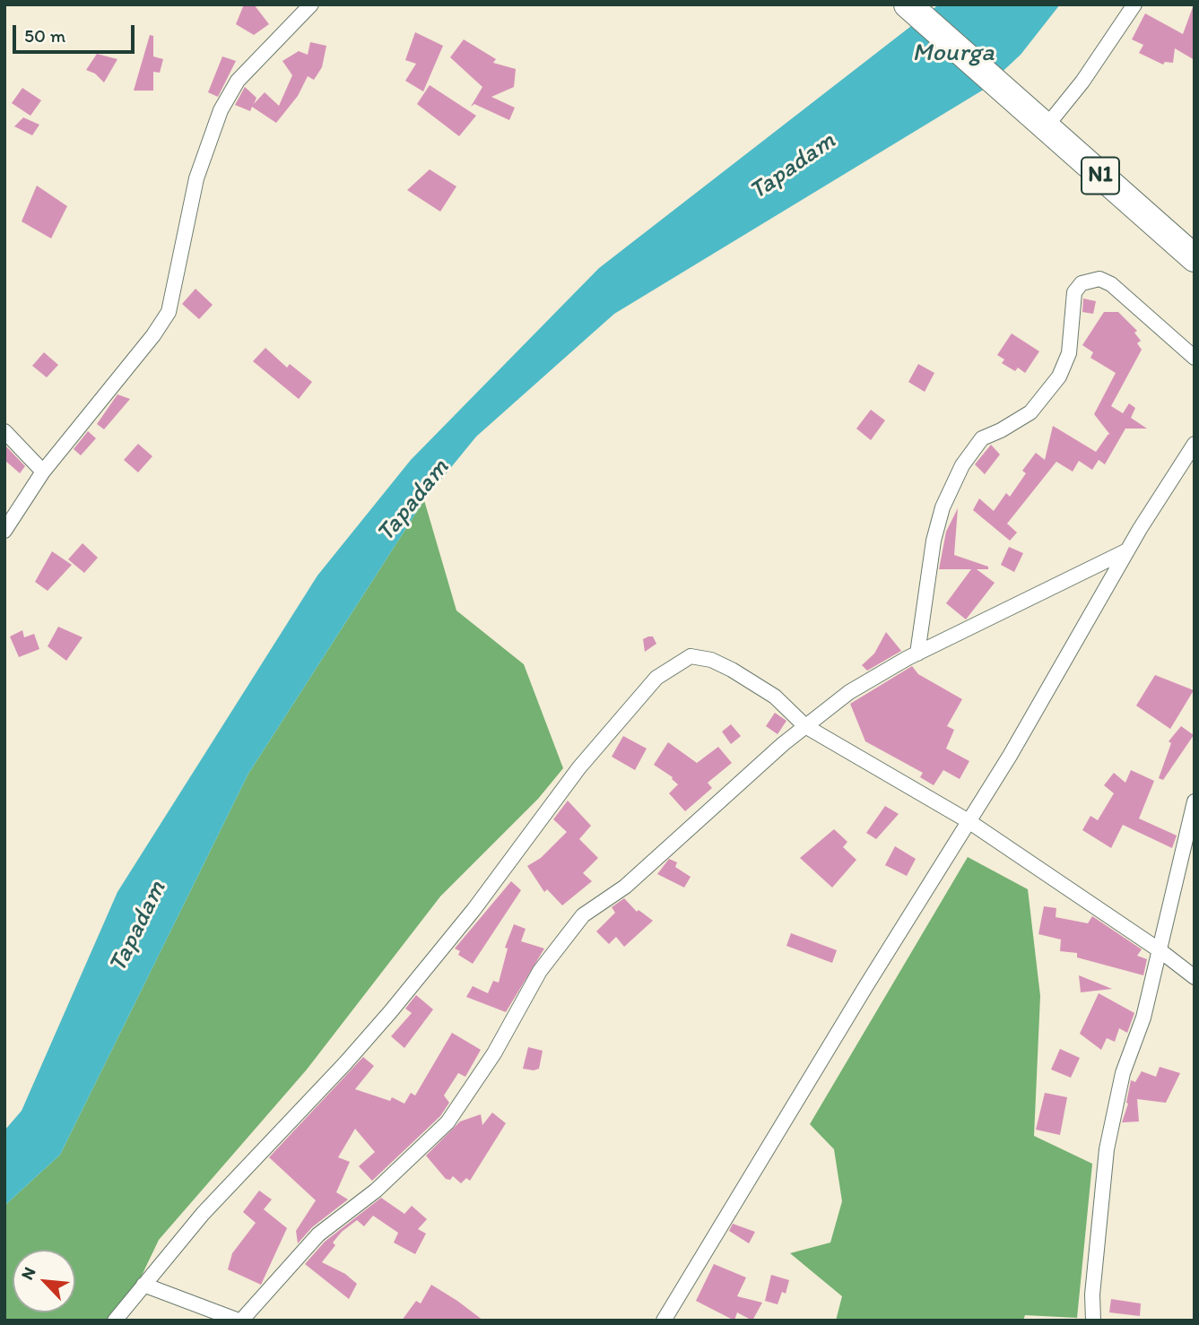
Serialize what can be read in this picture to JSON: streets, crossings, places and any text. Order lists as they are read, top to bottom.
{
  "streets": {
    "highway": ["N1"]
  },
  "water": ["Mourga", "Tapadam"],
  "scale_bar": "50 m",
  "north": "top left"
}
